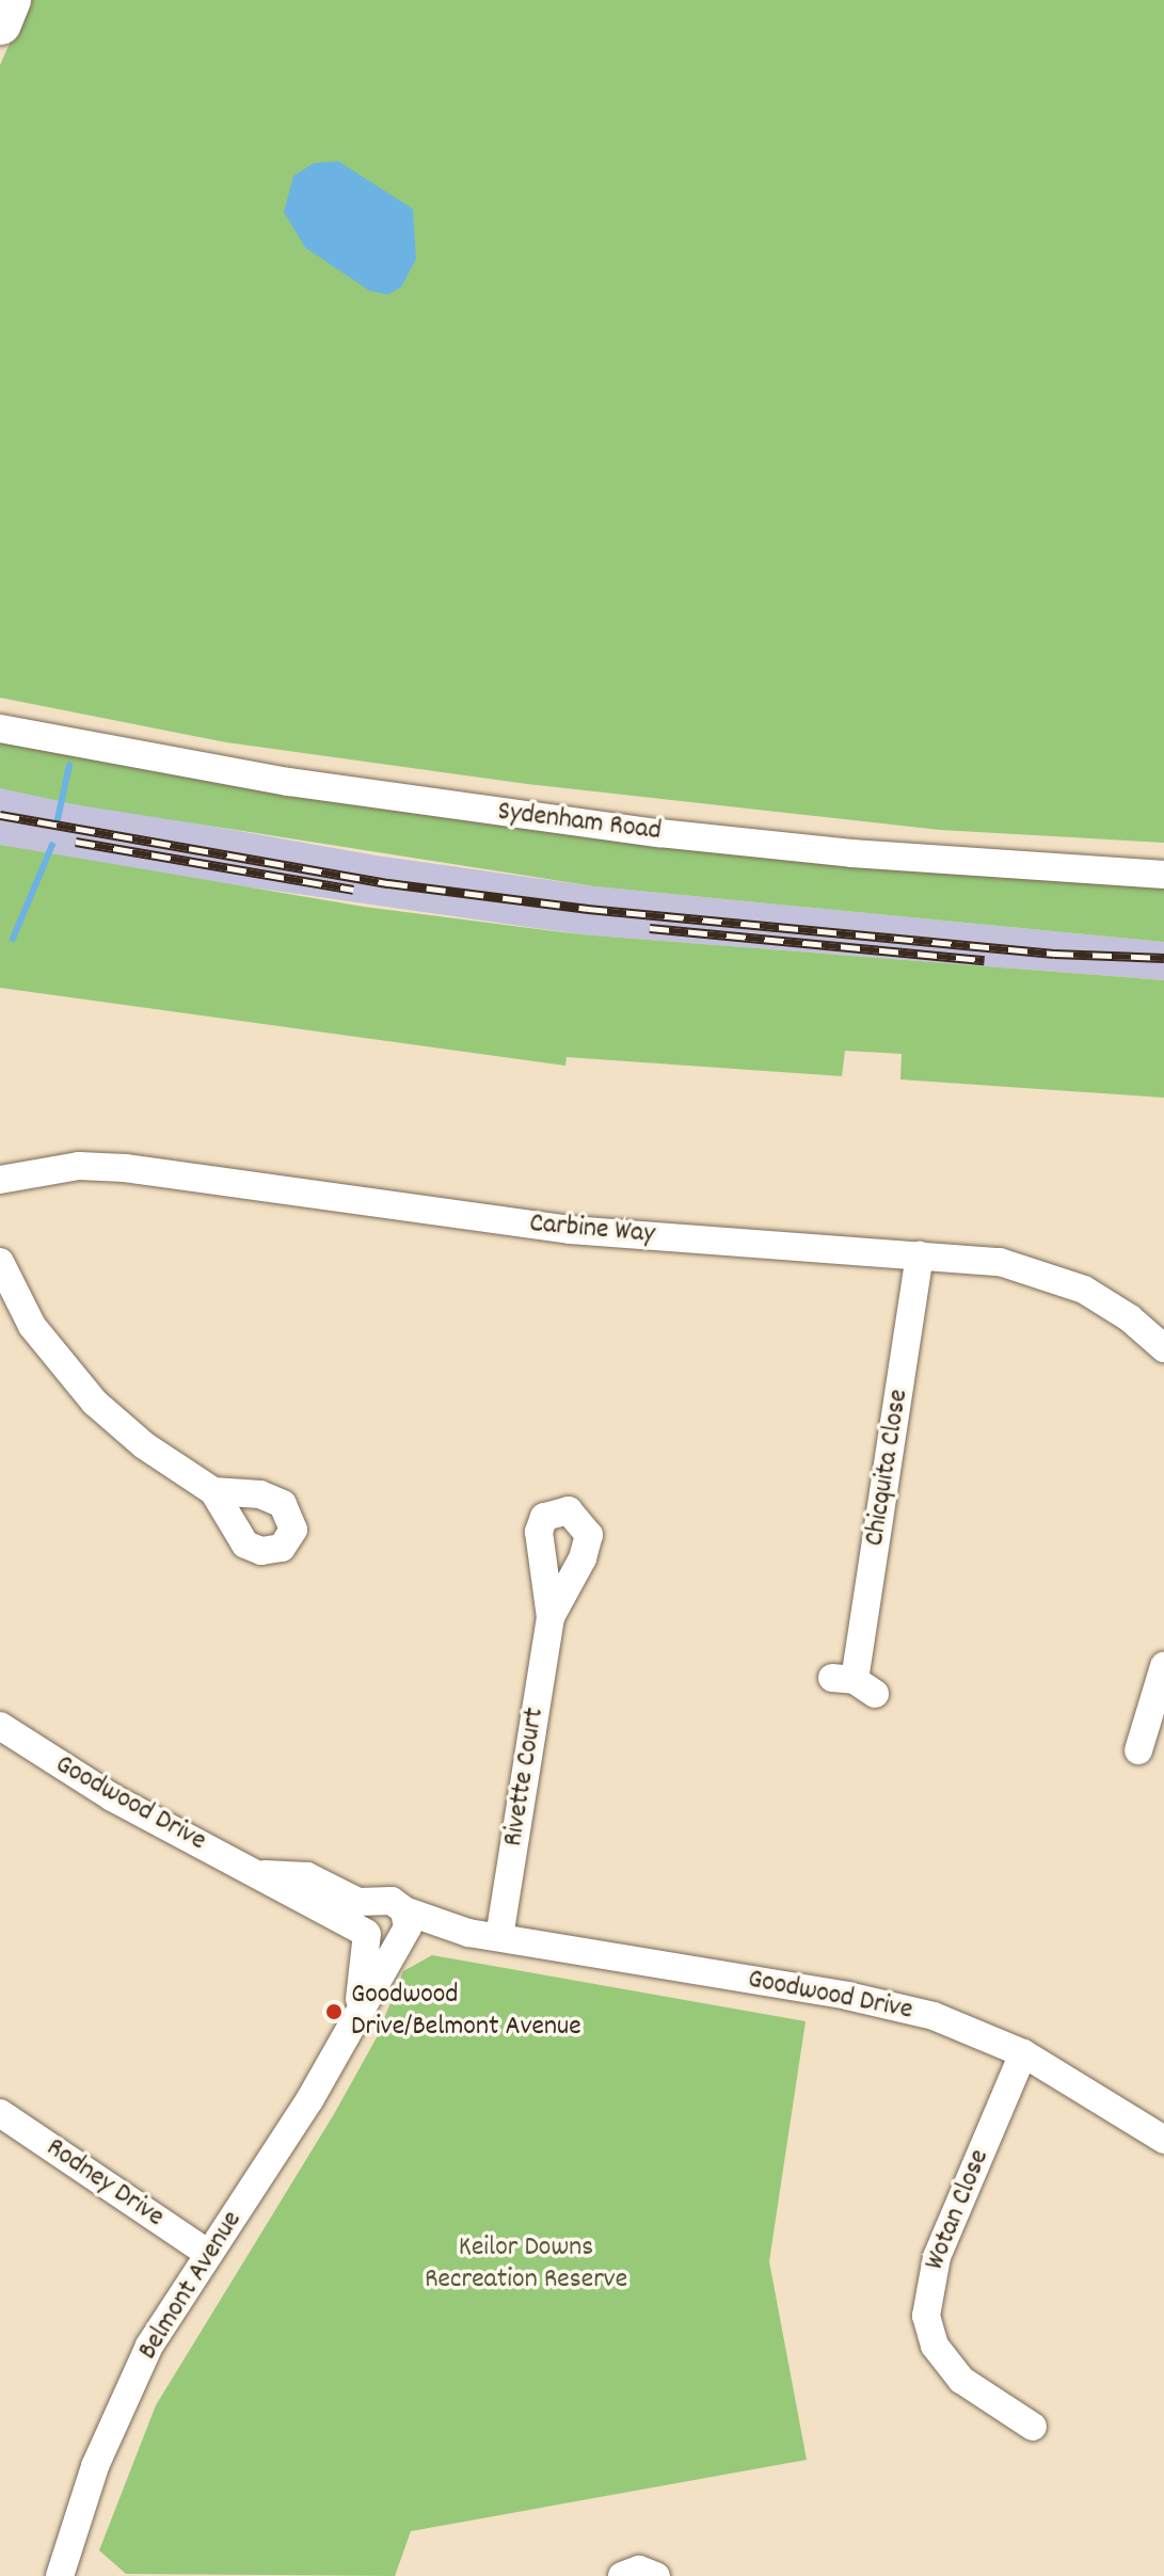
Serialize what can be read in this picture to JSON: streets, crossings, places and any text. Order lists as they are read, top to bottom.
{
  "streets": {
    "street": [
      "Sydenham Road",
      "Carbine Way",
      "Chicquita Close",
      "Rivette Court",
      "Goodwood Drive",
      "Rodney Drive",
      "Wotan Close",
      "Belmont Avenue"
    ]
  },
  "crossings": [
    ["Carbine Way", "Chicquita Close"],
    ["Rivette Court", "Goodwood Drive"],
    ["Goodwood Drive", "Wotan Close"],
    ["Goodwood Drive", "Belmont Avenue"],
    ["Rodney Drive", "Belmont Avenue"]
  ],
  "parks": ["Keilor Downs Recreation Reserve"],
  "places": ["Goodwood Drive/Belmont Avenue"]
}
